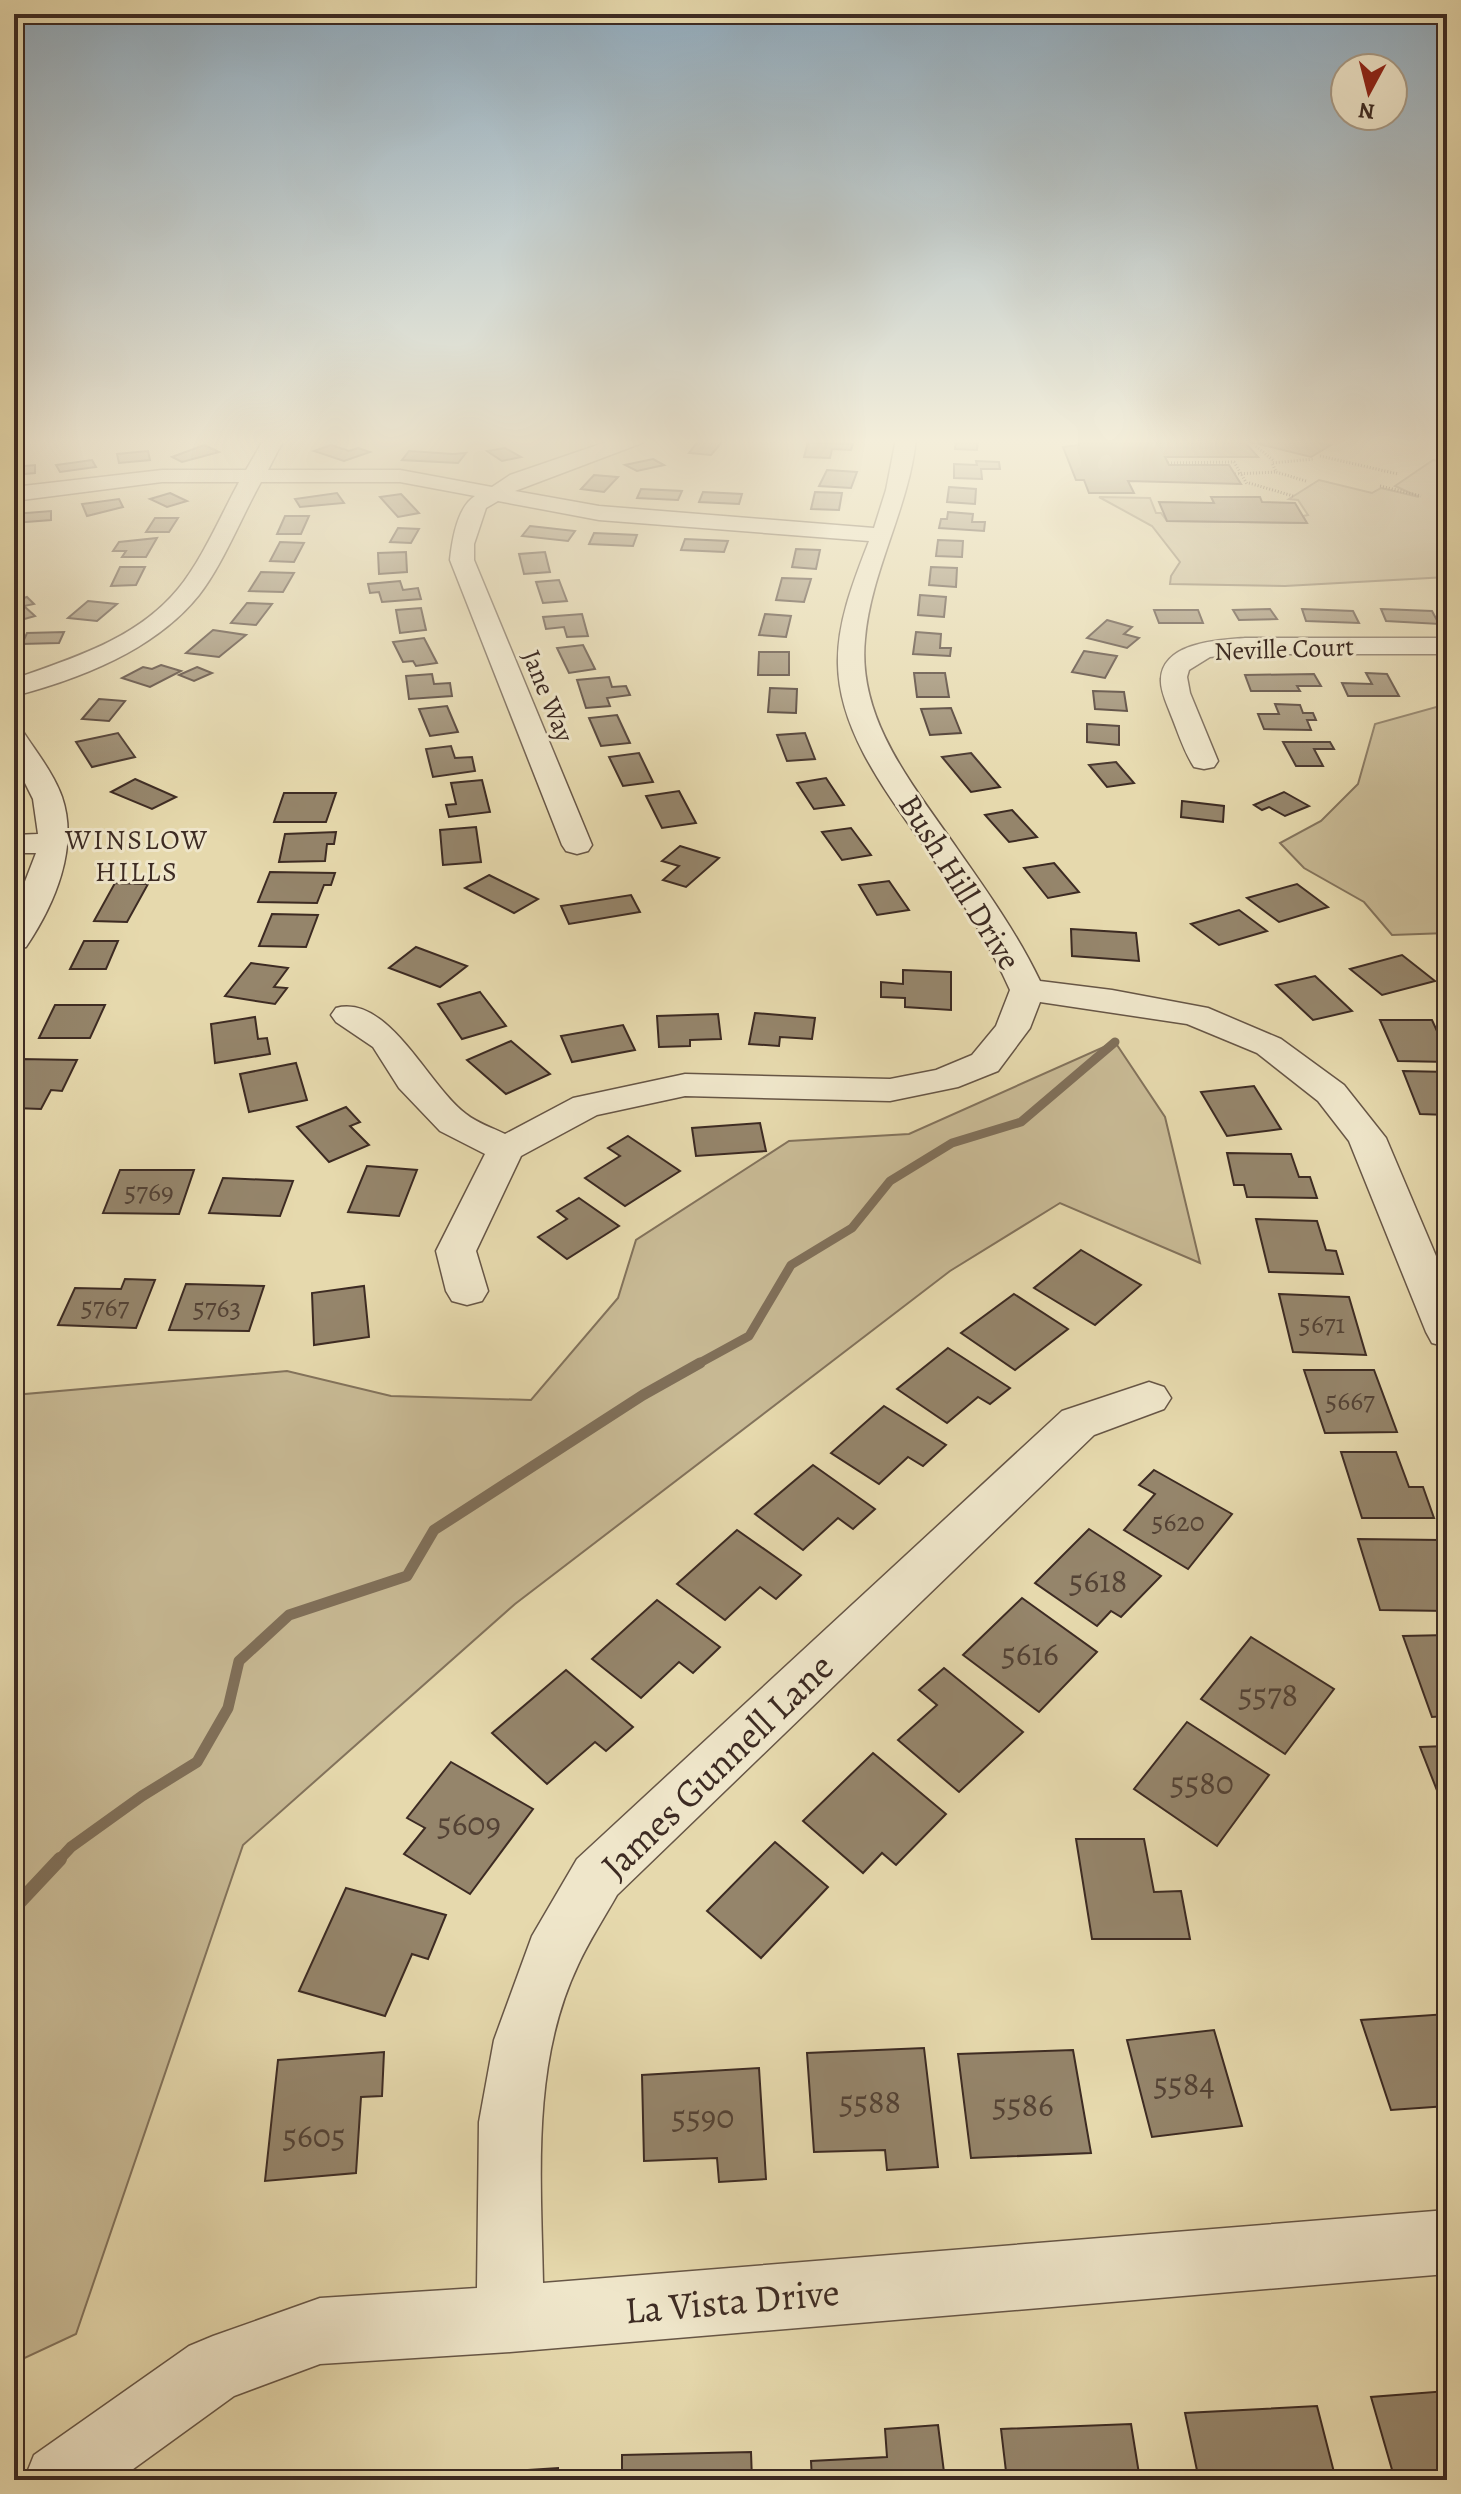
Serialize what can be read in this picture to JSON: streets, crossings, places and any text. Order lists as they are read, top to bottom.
{
  "streets": {
    "street": [
      "Neville Court",
      "Jane Way",
      "Bush Hill Drive",
      "James Gunnell Lane",
      "La Vista Drive"
    ]
  },
  "crossings": [
    ["James Gunnell Lane", "La Vista Drive"]
  ],
  "districts": ["WINSLOW HILLS"],
  "house_numbers": [
    "5769",
    "5767",
    "5763",
    "5671",
    "5667",
    "5620",
    "5618",
    "5616",
    "5578",
    "5580",
    "5609",
    "5584",
    "5588",
    "5586",
    "5590",
    "5605"
  ],
  "north": "bottom"
}
